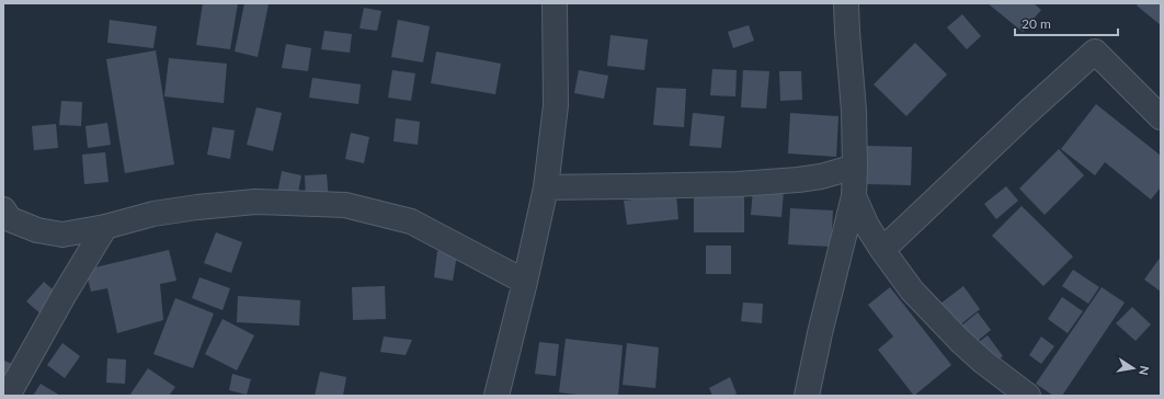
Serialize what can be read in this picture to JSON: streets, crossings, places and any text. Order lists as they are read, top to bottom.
{
  "scale_bar": "20 m",
  "north": "right"
}
